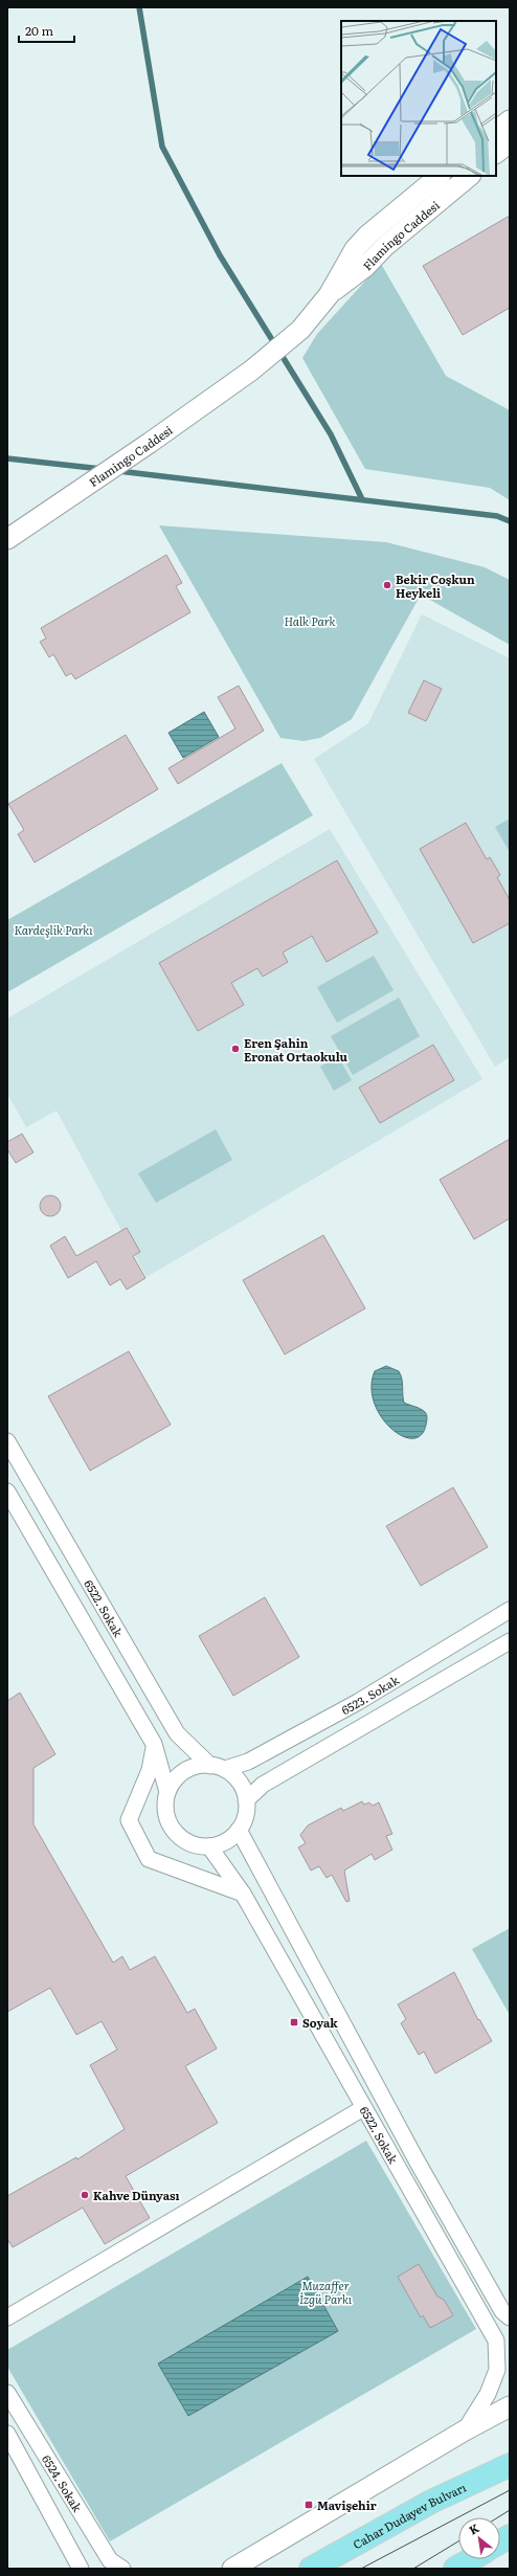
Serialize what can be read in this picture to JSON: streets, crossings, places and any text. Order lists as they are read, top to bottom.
{
  "streets": {
    "main road": ["Cahar Dudayev Bulvarı"],
    "street": [
      "Flamingo Caddesi",
      "6522. Sokak",
      "6523. Sokak",
      "6524. Sokak"
    ]
  },
  "crossings": [
    ["6522. Sokak", "6523. Sokak"]
  ],
  "parks": ["Halk Park", "Kardeşlik Parkı", "Muzaffer İzgü Parkı"],
  "places": {
    "other": ["Bekir Coşkun Heykeli", "Eren Şahin Eronat Ortaokulu", "Kahve Dünyası"],
    "transit": ["Soyak", "Mavişehir"]
  },
  "scale_bar": "20 m",
  "north": "top left"
}
